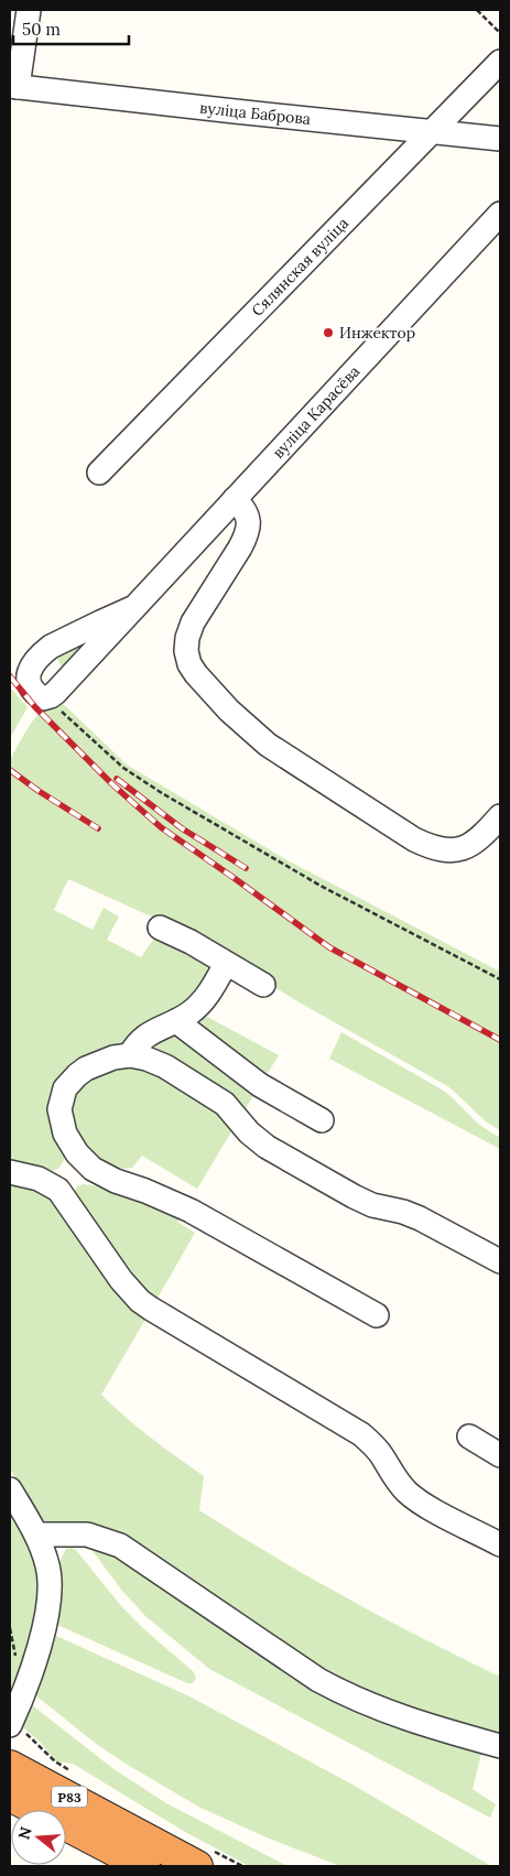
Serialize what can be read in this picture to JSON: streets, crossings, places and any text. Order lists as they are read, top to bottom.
{
  "streets": {
    "highway": ["Р83"],
    "street": ["вуліца Баброва", "Сялянская вуліца", "вуліца Карасёва"]
  },
  "crossings": [
    ["вуліца Баброва", "Сялянская вуліца"]
  ],
  "places": ["Инжектор"],
  "scale_bar": "50 m",
  "north": "left"
}
